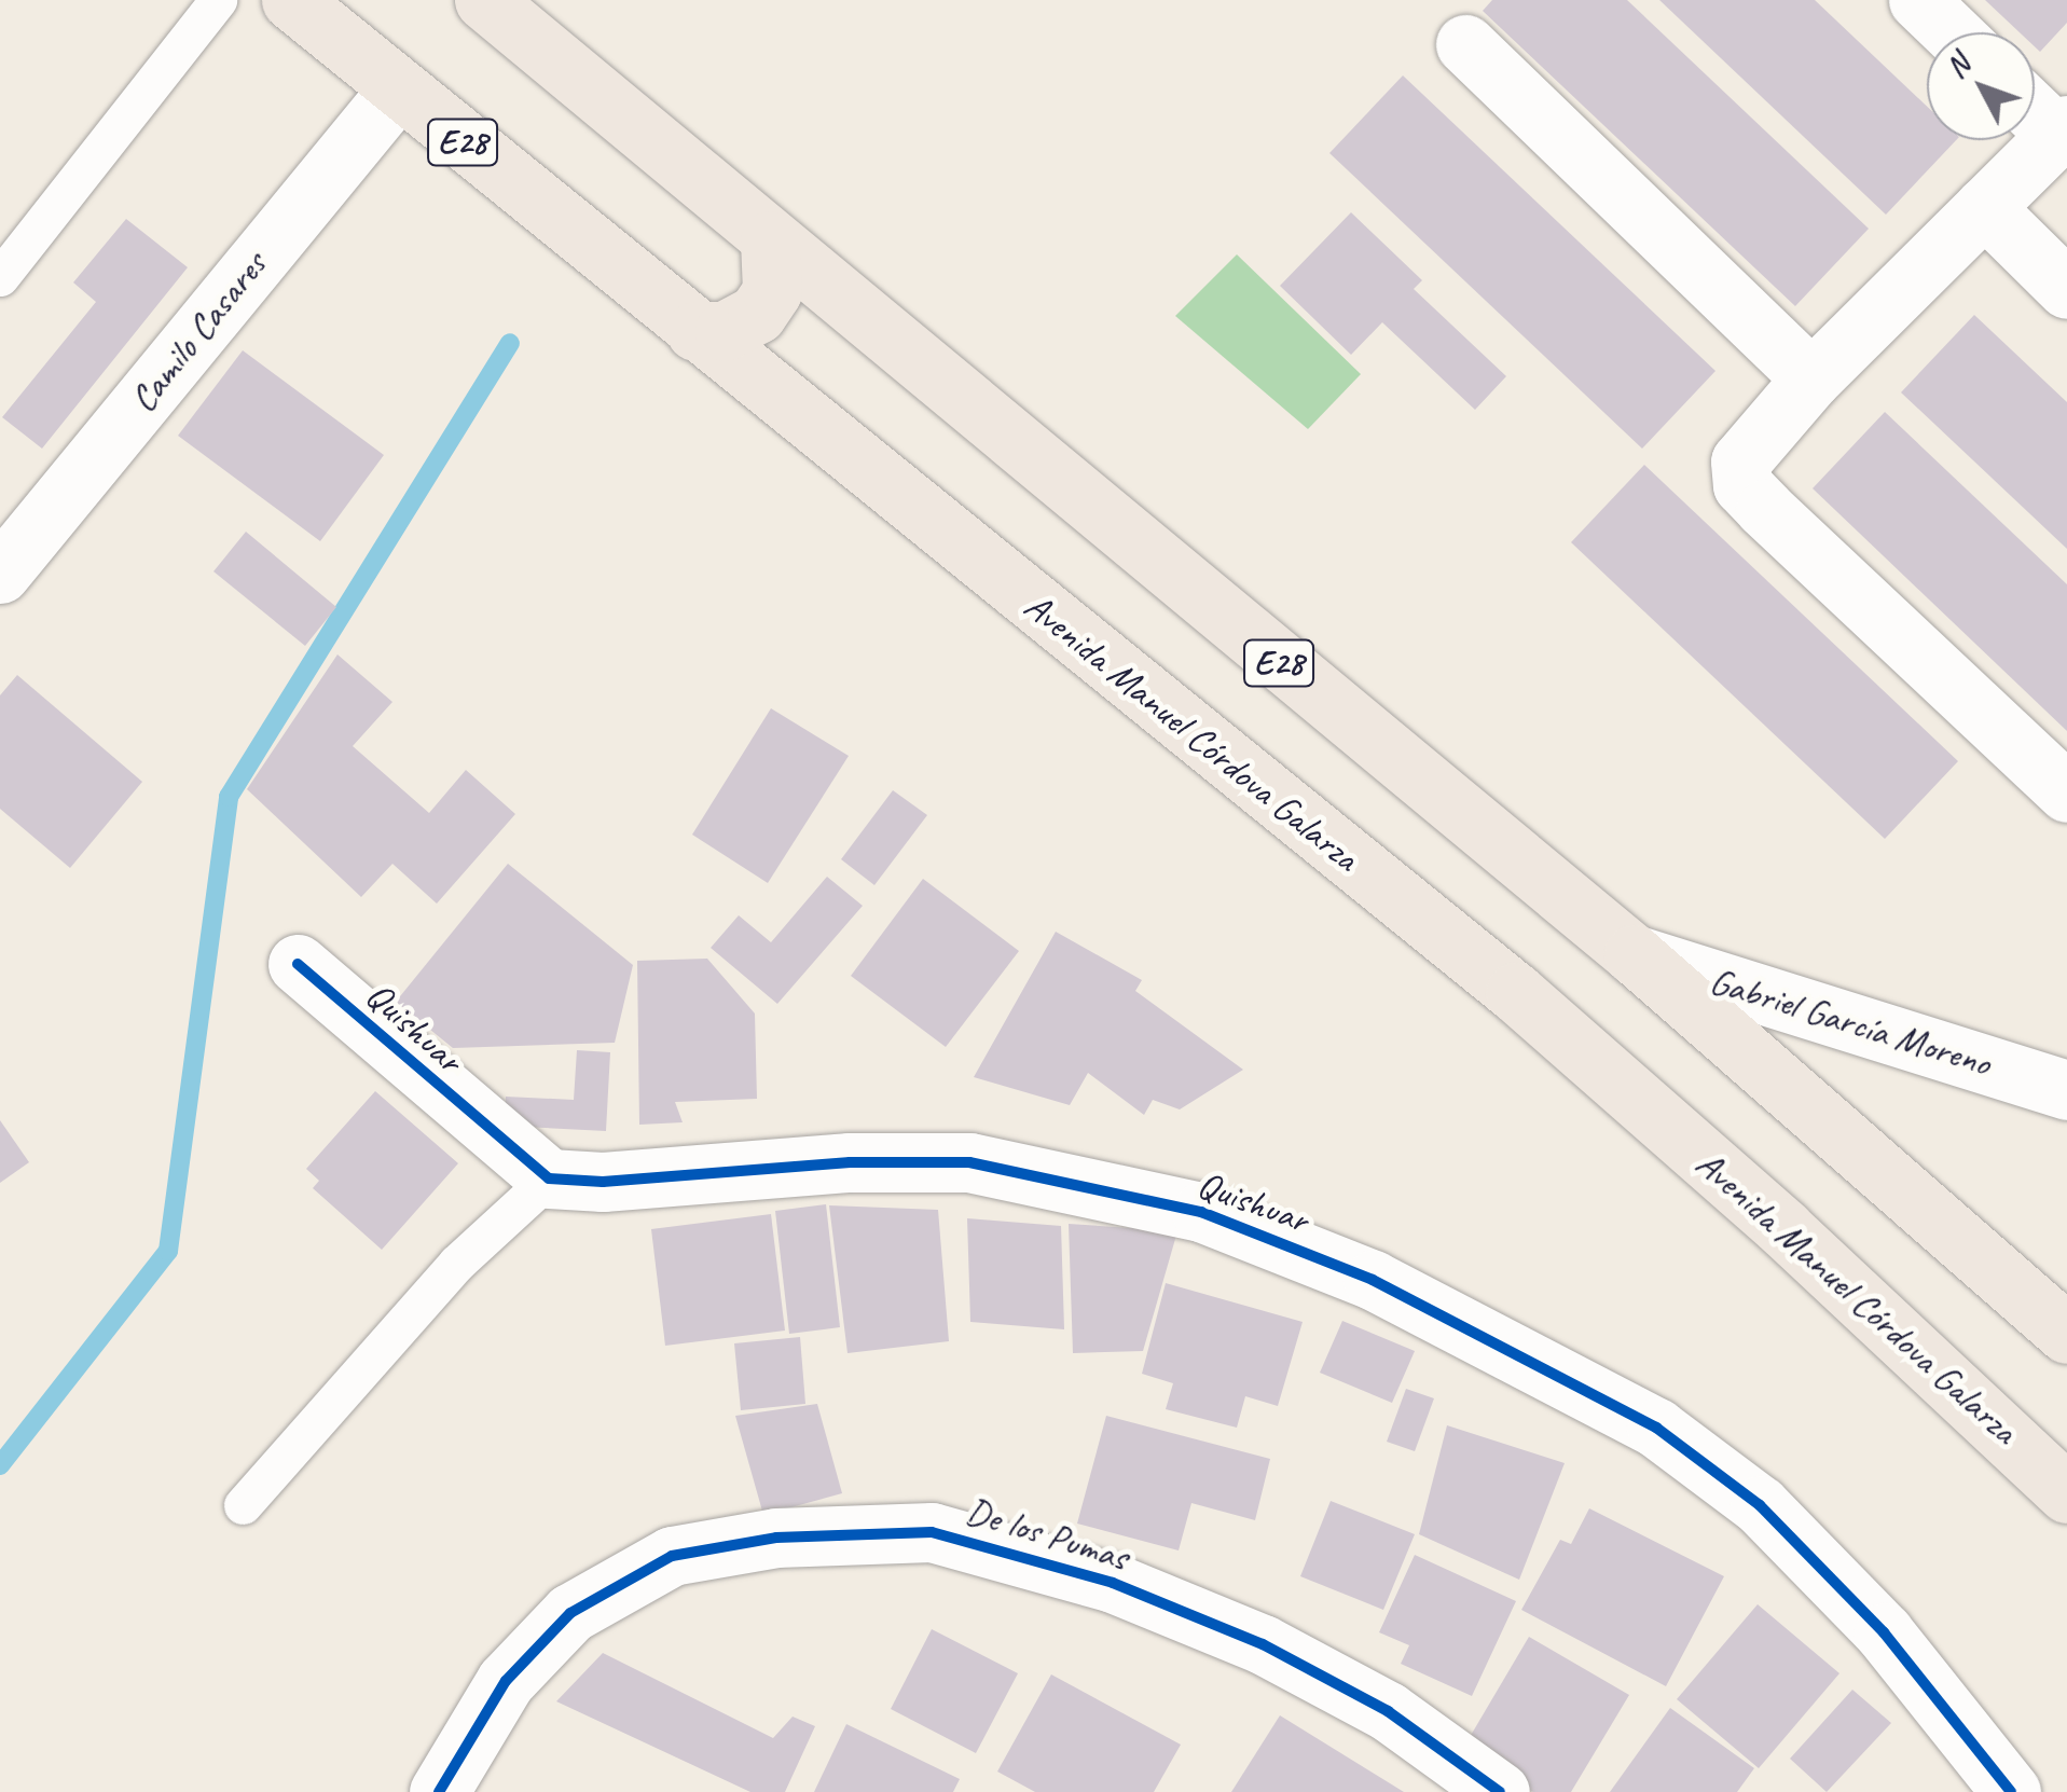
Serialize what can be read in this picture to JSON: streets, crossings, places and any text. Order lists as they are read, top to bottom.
{
  "streets": {
    "main road": ["E28", "Avenida Manuel Córdova Galarza"],
    "street": [
      "Camilo Casares",
      "Gabriel García Moreno",
      "Quishuar",
      "De los Pumas"
    ]
  },
  "crossings": [
    ["E28", "Gabriel García Moreno"],
    ["Camilo Casares", "Avenida Manuel Córdova Galarza"]
  ],
  "north": "top left"
}
